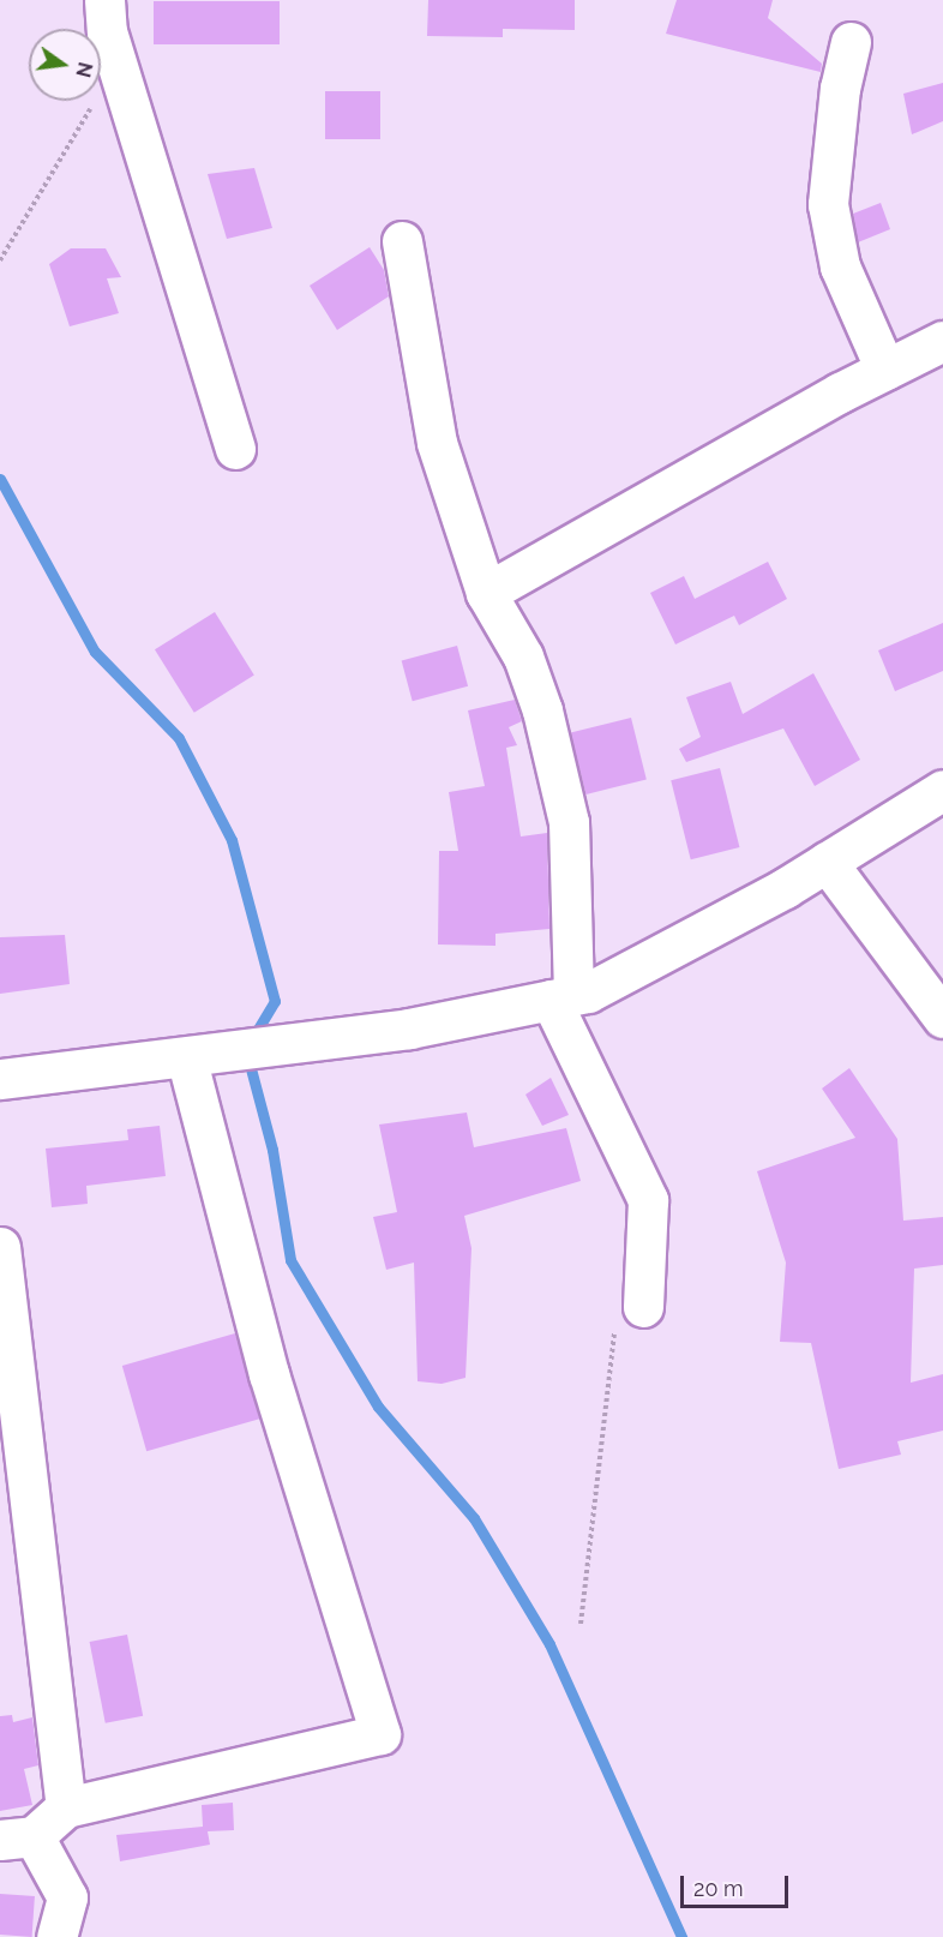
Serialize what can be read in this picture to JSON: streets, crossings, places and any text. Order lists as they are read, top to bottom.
{
  "scale_bar": "20 m",
  "north": "right"
}
